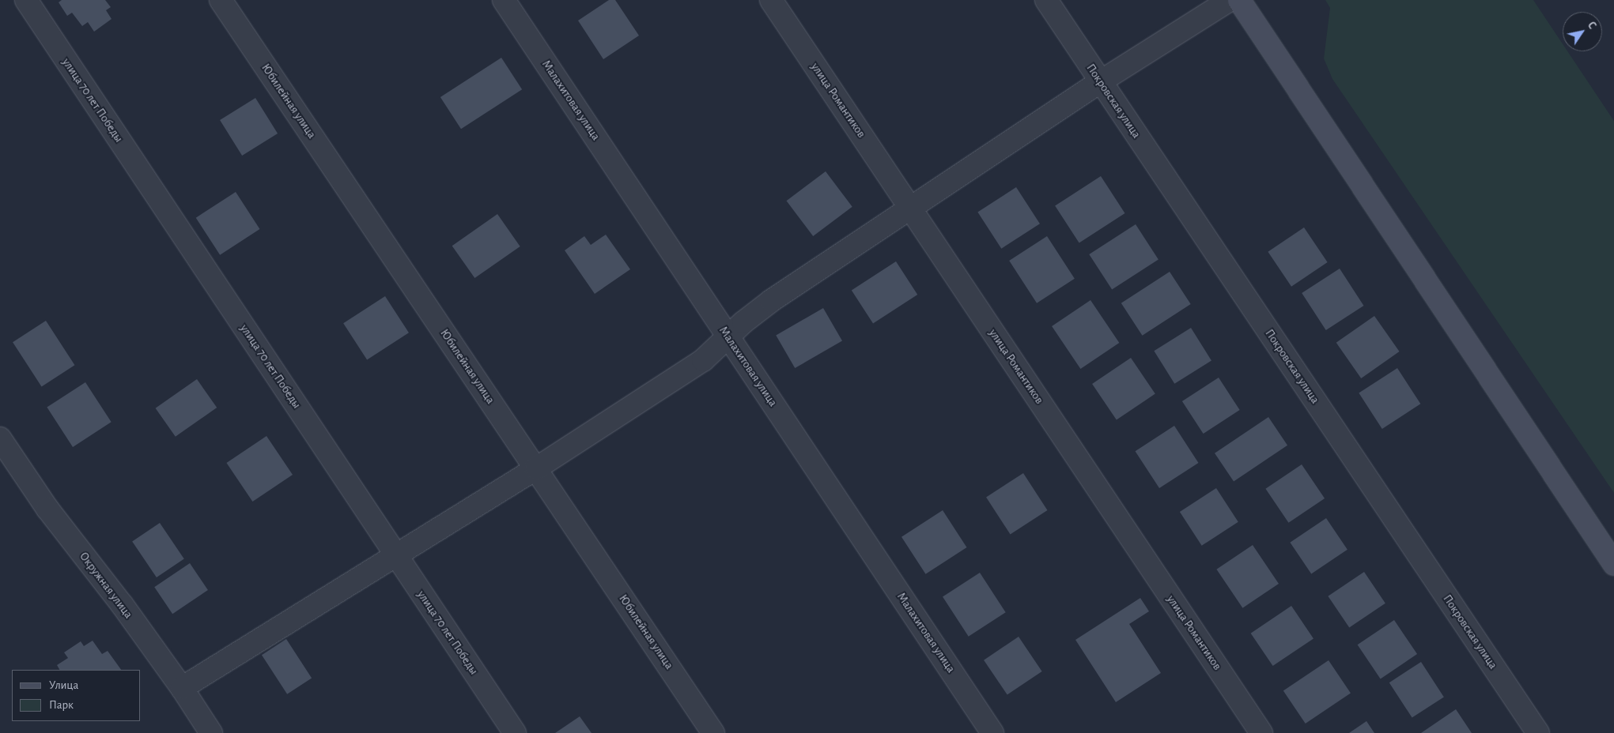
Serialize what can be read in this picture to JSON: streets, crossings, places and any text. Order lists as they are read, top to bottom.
{
  "streets": {
    "street": [
      "улица 70 лет Победы",
      "Малахитовая улица",
      "улица Романтиков",
      "Юбилейная улица",
      "Покровская улица",
      "Окружная улица"
    ]
  },
  "legend": ["Улица", "Парк"],
  "north": "top right"
}
